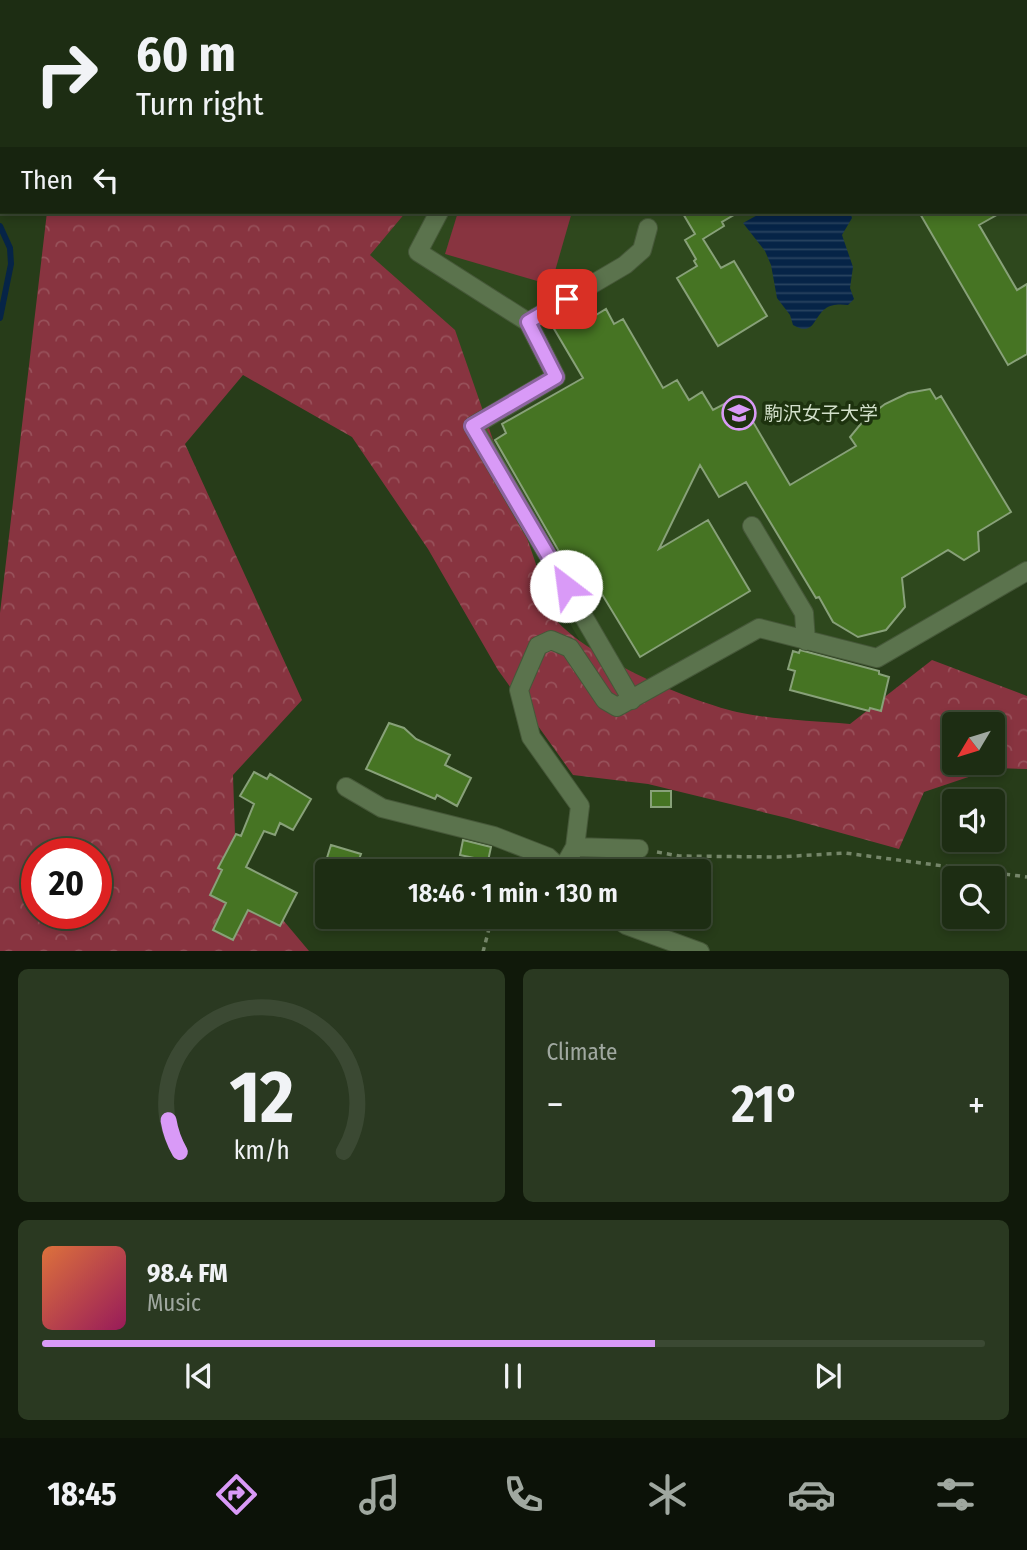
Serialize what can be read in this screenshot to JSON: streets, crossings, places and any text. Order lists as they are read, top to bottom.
{
  "places": {
    "school or university": ["駒沢女子大学"]
  },
  "north": "bottom left",
  "page": {
    "turn": ["60 m", "Turn right"],
    "then": "Then",
    "limit": "20",
    "trip": "18:46 · 1 min · 130 m",
    "tile": "Climate",
    "heat": ["−", "21°", "+"],
    "song": ["98.4 FM", "Music"],
    "tabs": "18:45",
    "gauge": ["12", "km/h"]
  }
}
